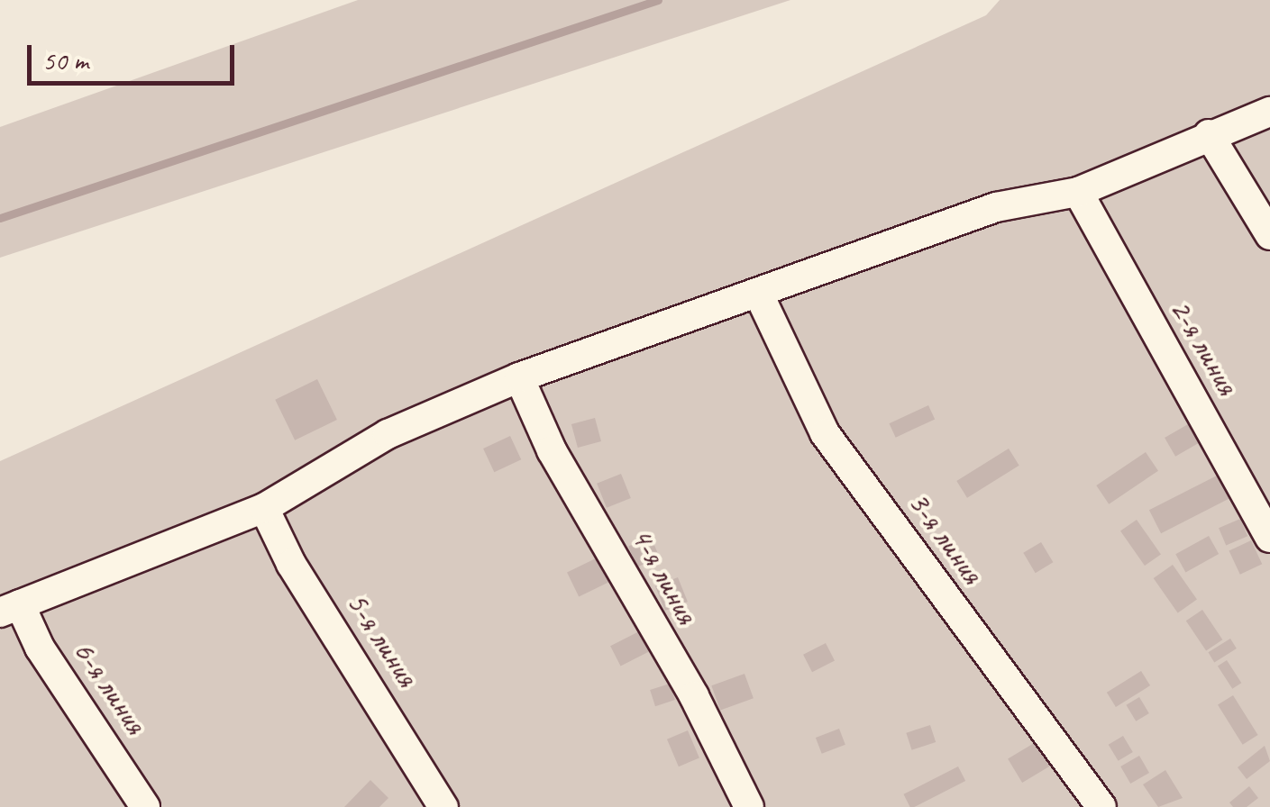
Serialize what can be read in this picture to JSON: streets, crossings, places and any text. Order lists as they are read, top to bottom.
{
  "streets": {
    "street": [
      "2-я линия",
      "3-я линия",
      "4-я линия",
      "5-я линия",
      "6-я линия"
    ]
  },
  "scale_bar": "50 m"
}
